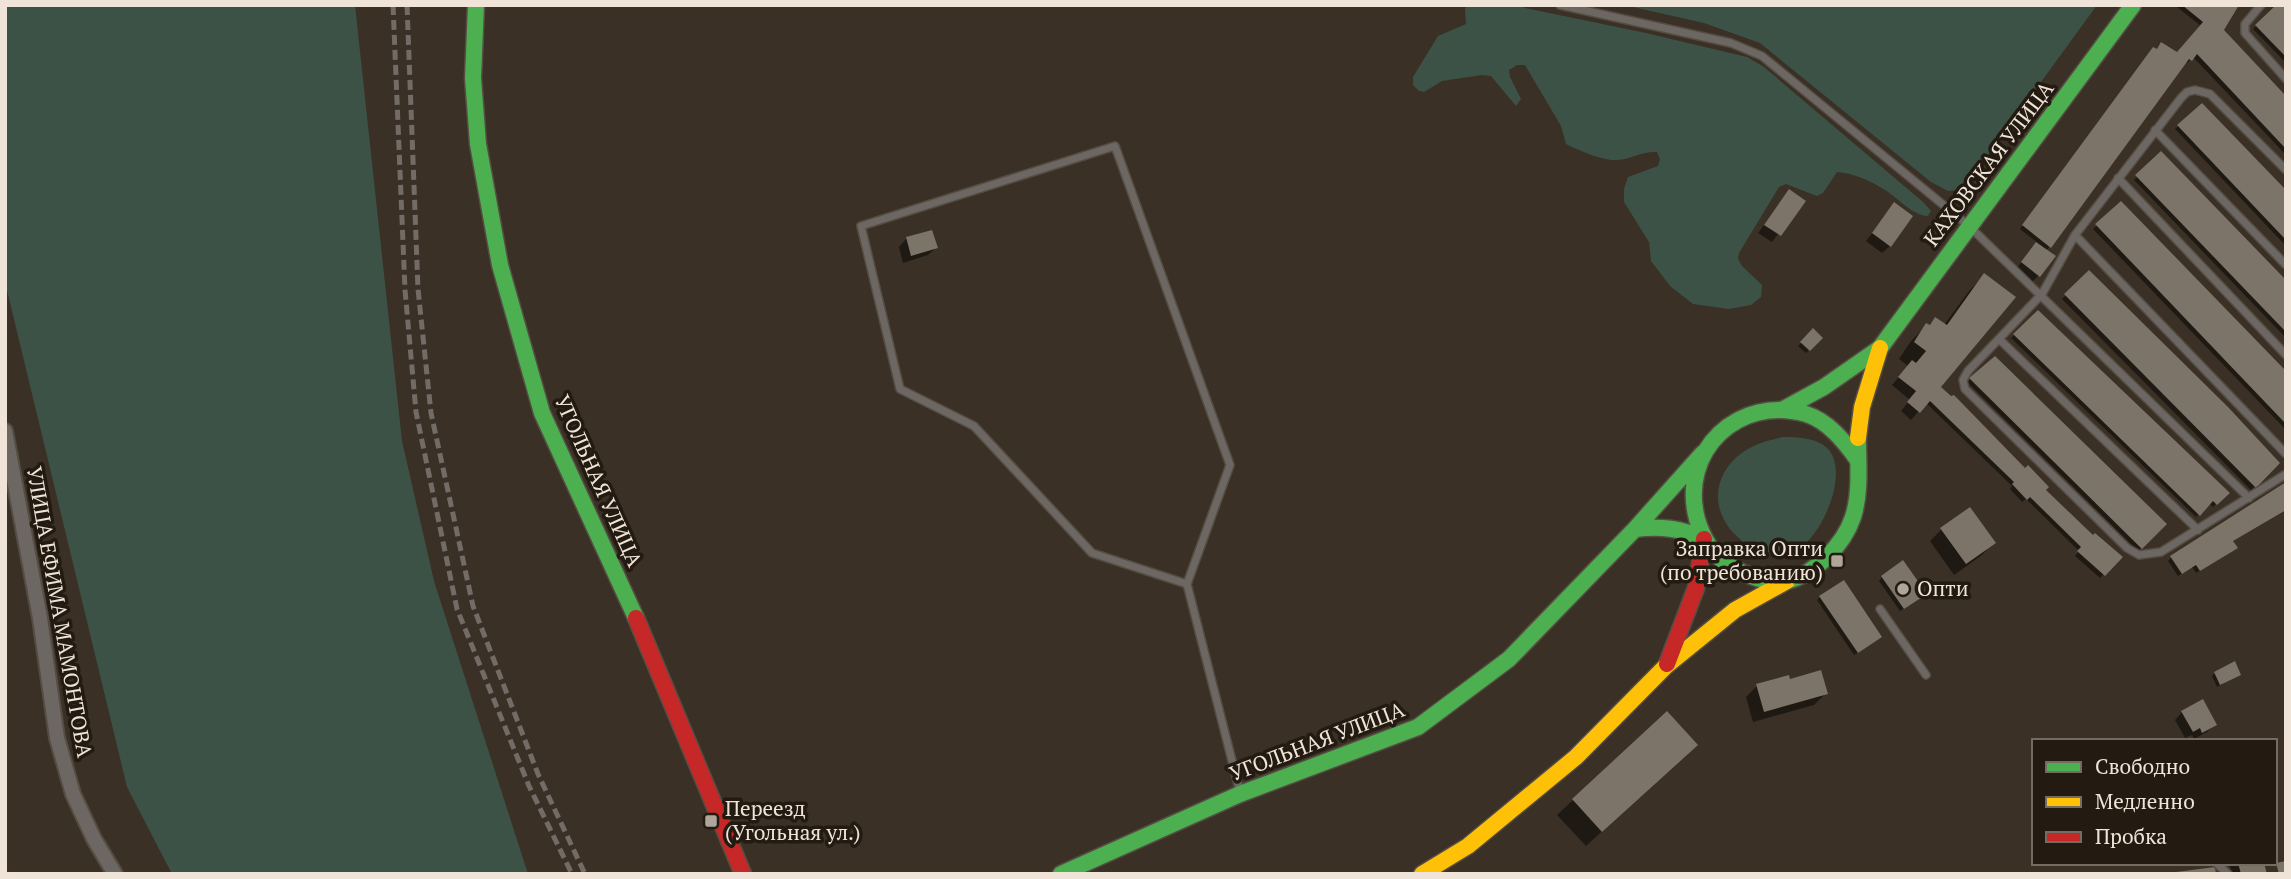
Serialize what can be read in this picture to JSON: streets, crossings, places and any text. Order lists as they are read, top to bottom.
{
  "streets": {
    "main road": ["КАХОВСКАЯ УЛИЦА", "УГОЛЬНАЯ УЛИЦА"],
    "street": ["УЛИЦА ЕФИМА МАМОНТОВА"]
  },
  "places": {
    "transit": ["Заправка Опти (по требованию)", "Переезд (Угольная ул.)"],
    "other": ["Опти"]
  },
  "legend": ["Свободно", "Медленно", "Пробка"]
}
